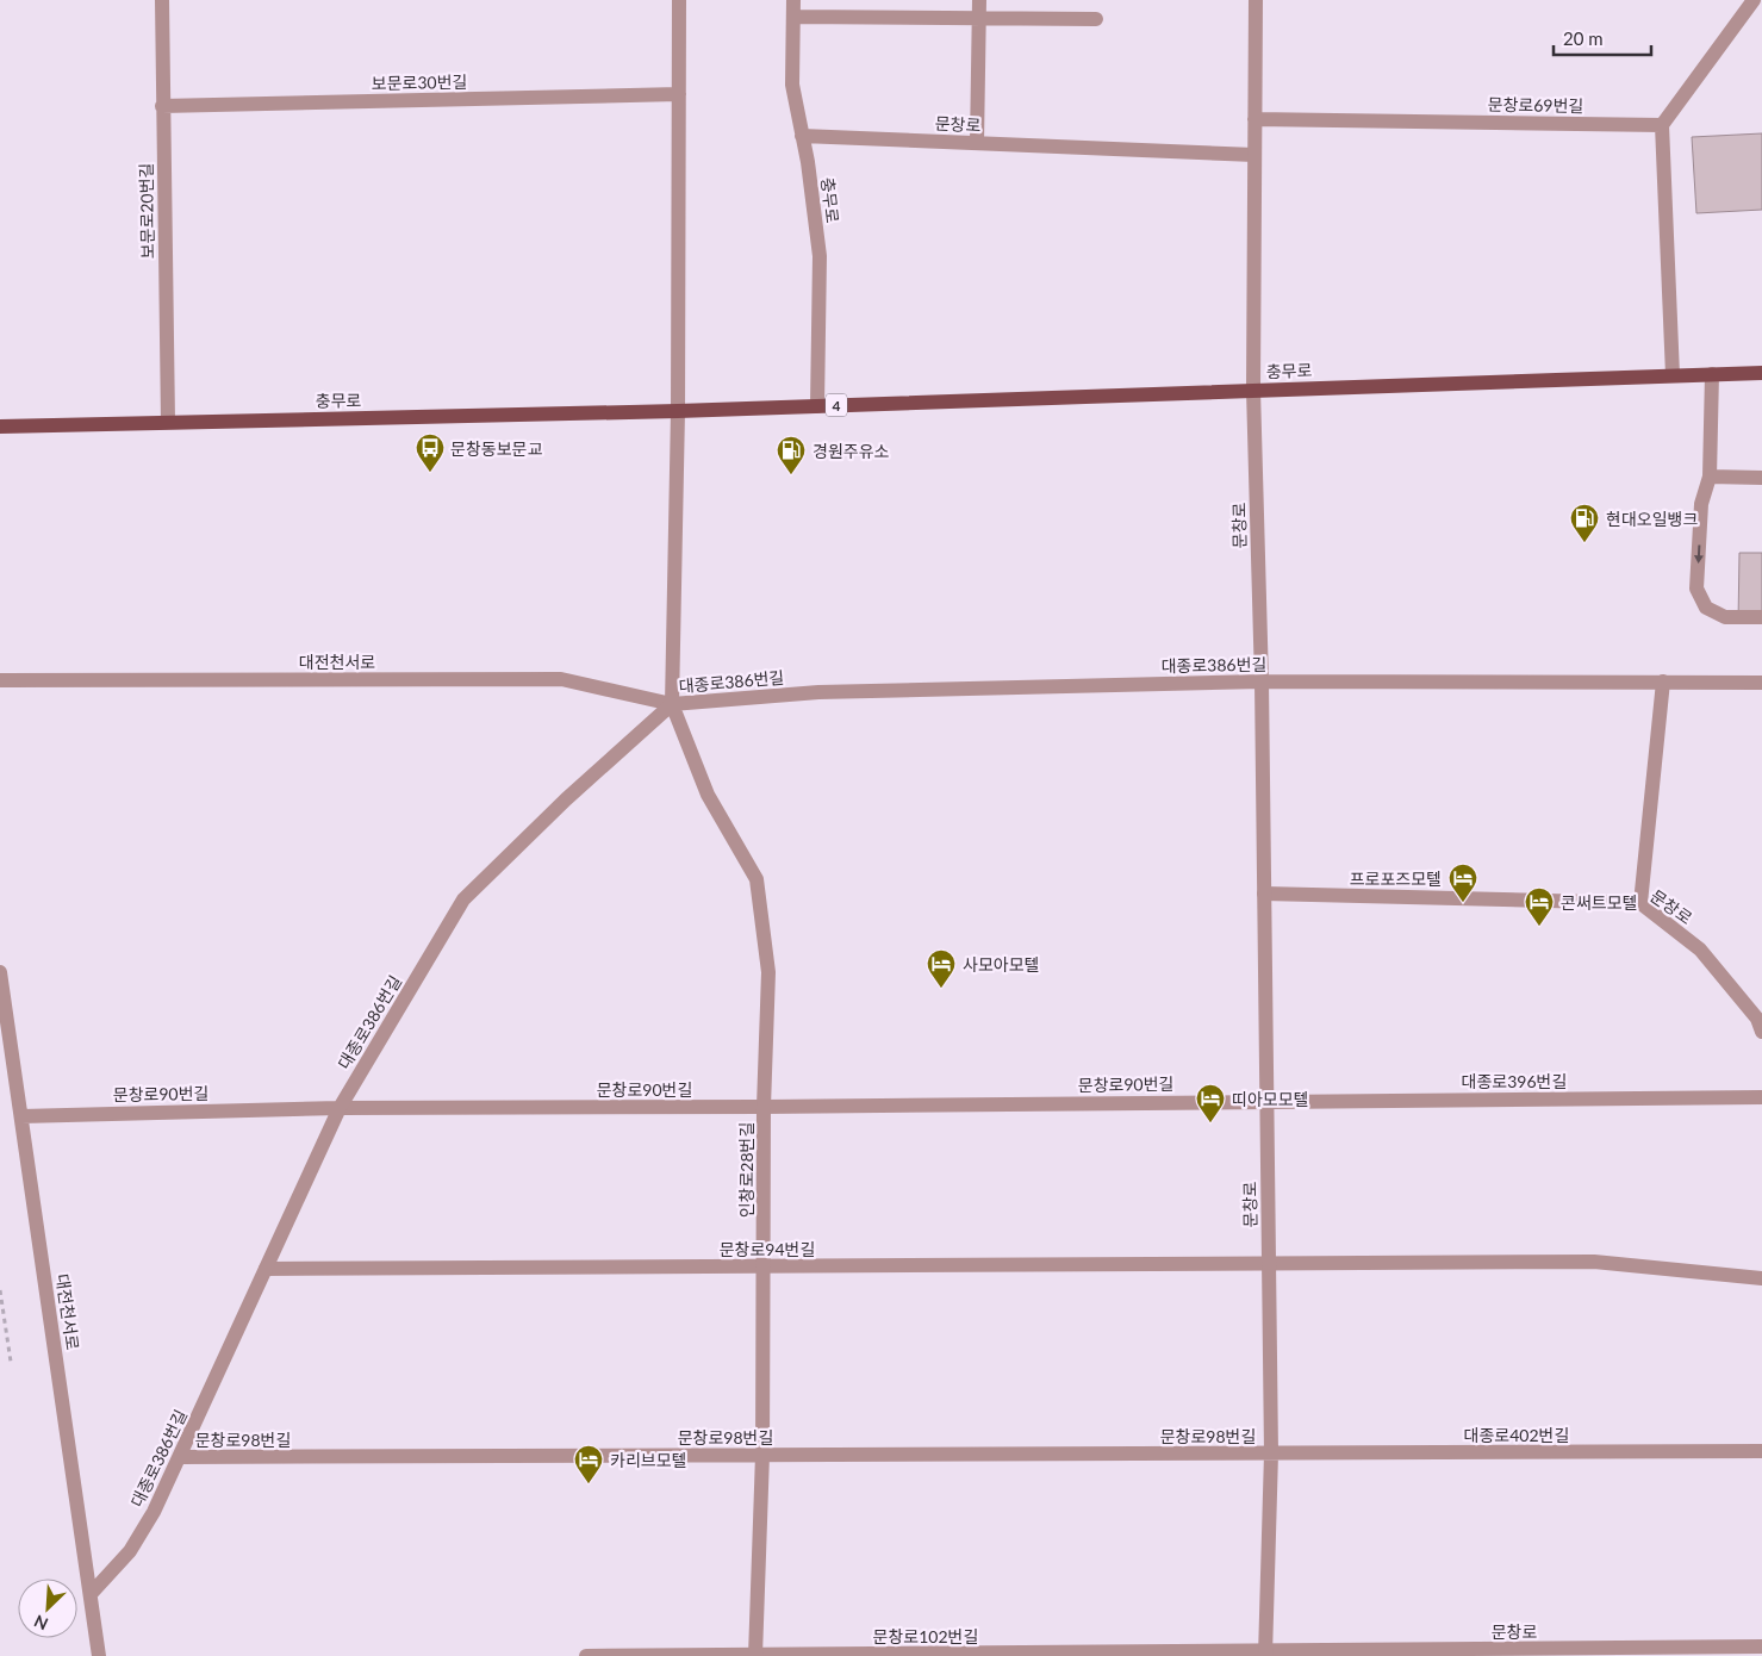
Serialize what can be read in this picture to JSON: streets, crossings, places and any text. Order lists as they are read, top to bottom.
{
  "streets": {
    "main road": ["충무로", "4"],
    "street": [
      "보문로30번길",
      "문창로69번길",
      "문창로",
      "보문로20번길",
      "대전천서로",
      "대종로386번길",
      "대종로396번길",
      "문창로90번길",
      "인창로28번길",
      "문창로94번길",
      "대종로402번길",
      "문창로98번길",
      "문창로102번길"
    ]
  },
  "crossings": [
    ["보문로30번길", "보문로20번길"],
    ["문창로69번길", "문창로"],
    ["문창로", "충무로"],
    ["문창로", "대종로386번길"],
    ["문창로", "대종로396번길"],
    ["문창로", "문창로90번길"],
    ["문창로", "문창로94번길"],
    ["문창로", "대종로402번길"],
    ["문창로", "문창로98번길"],
    ["문창로", "문창로102번길"],
    ["충무로", "보문로20번길"],
    ["대전천서로", "대종로386번길"],
    ["대전천서로", "문창로90번길"],
    ["대전천서로", "인창로28번길"],
    ["대종로386번길", "문창로90번길"],
    ["대종로386번길", "인창로28번길"],
    ["대종로386번길", "문창로94번길"],
    ["대종로386번길", "문창로98번길"],
    ["대종로396번길", "문창로90번길"],
    ["문창로90번길", "인창로28번길"],
    ["인창로28번길", "문창로94번길"],
    ["인창로28번길", "문창로98번길"],
    ["인창로28번길", "문창로102번길"],
    ["대종로402번길", "문창로98번길"]
  ],
  "places": {
    "bus stop": ["문창동보문교"],
    "fuel station": ["경원주유소", "현대오일뱅크"],
    "hotel": [
      "프로포즈모텔",
      "콘써트모텔",
      "사모아모텔",
      "띠아모모텔",
      "카리브모텔"
    ]
  },
  "scale_bar": "20 m",
  "north": "bottom left"
}
